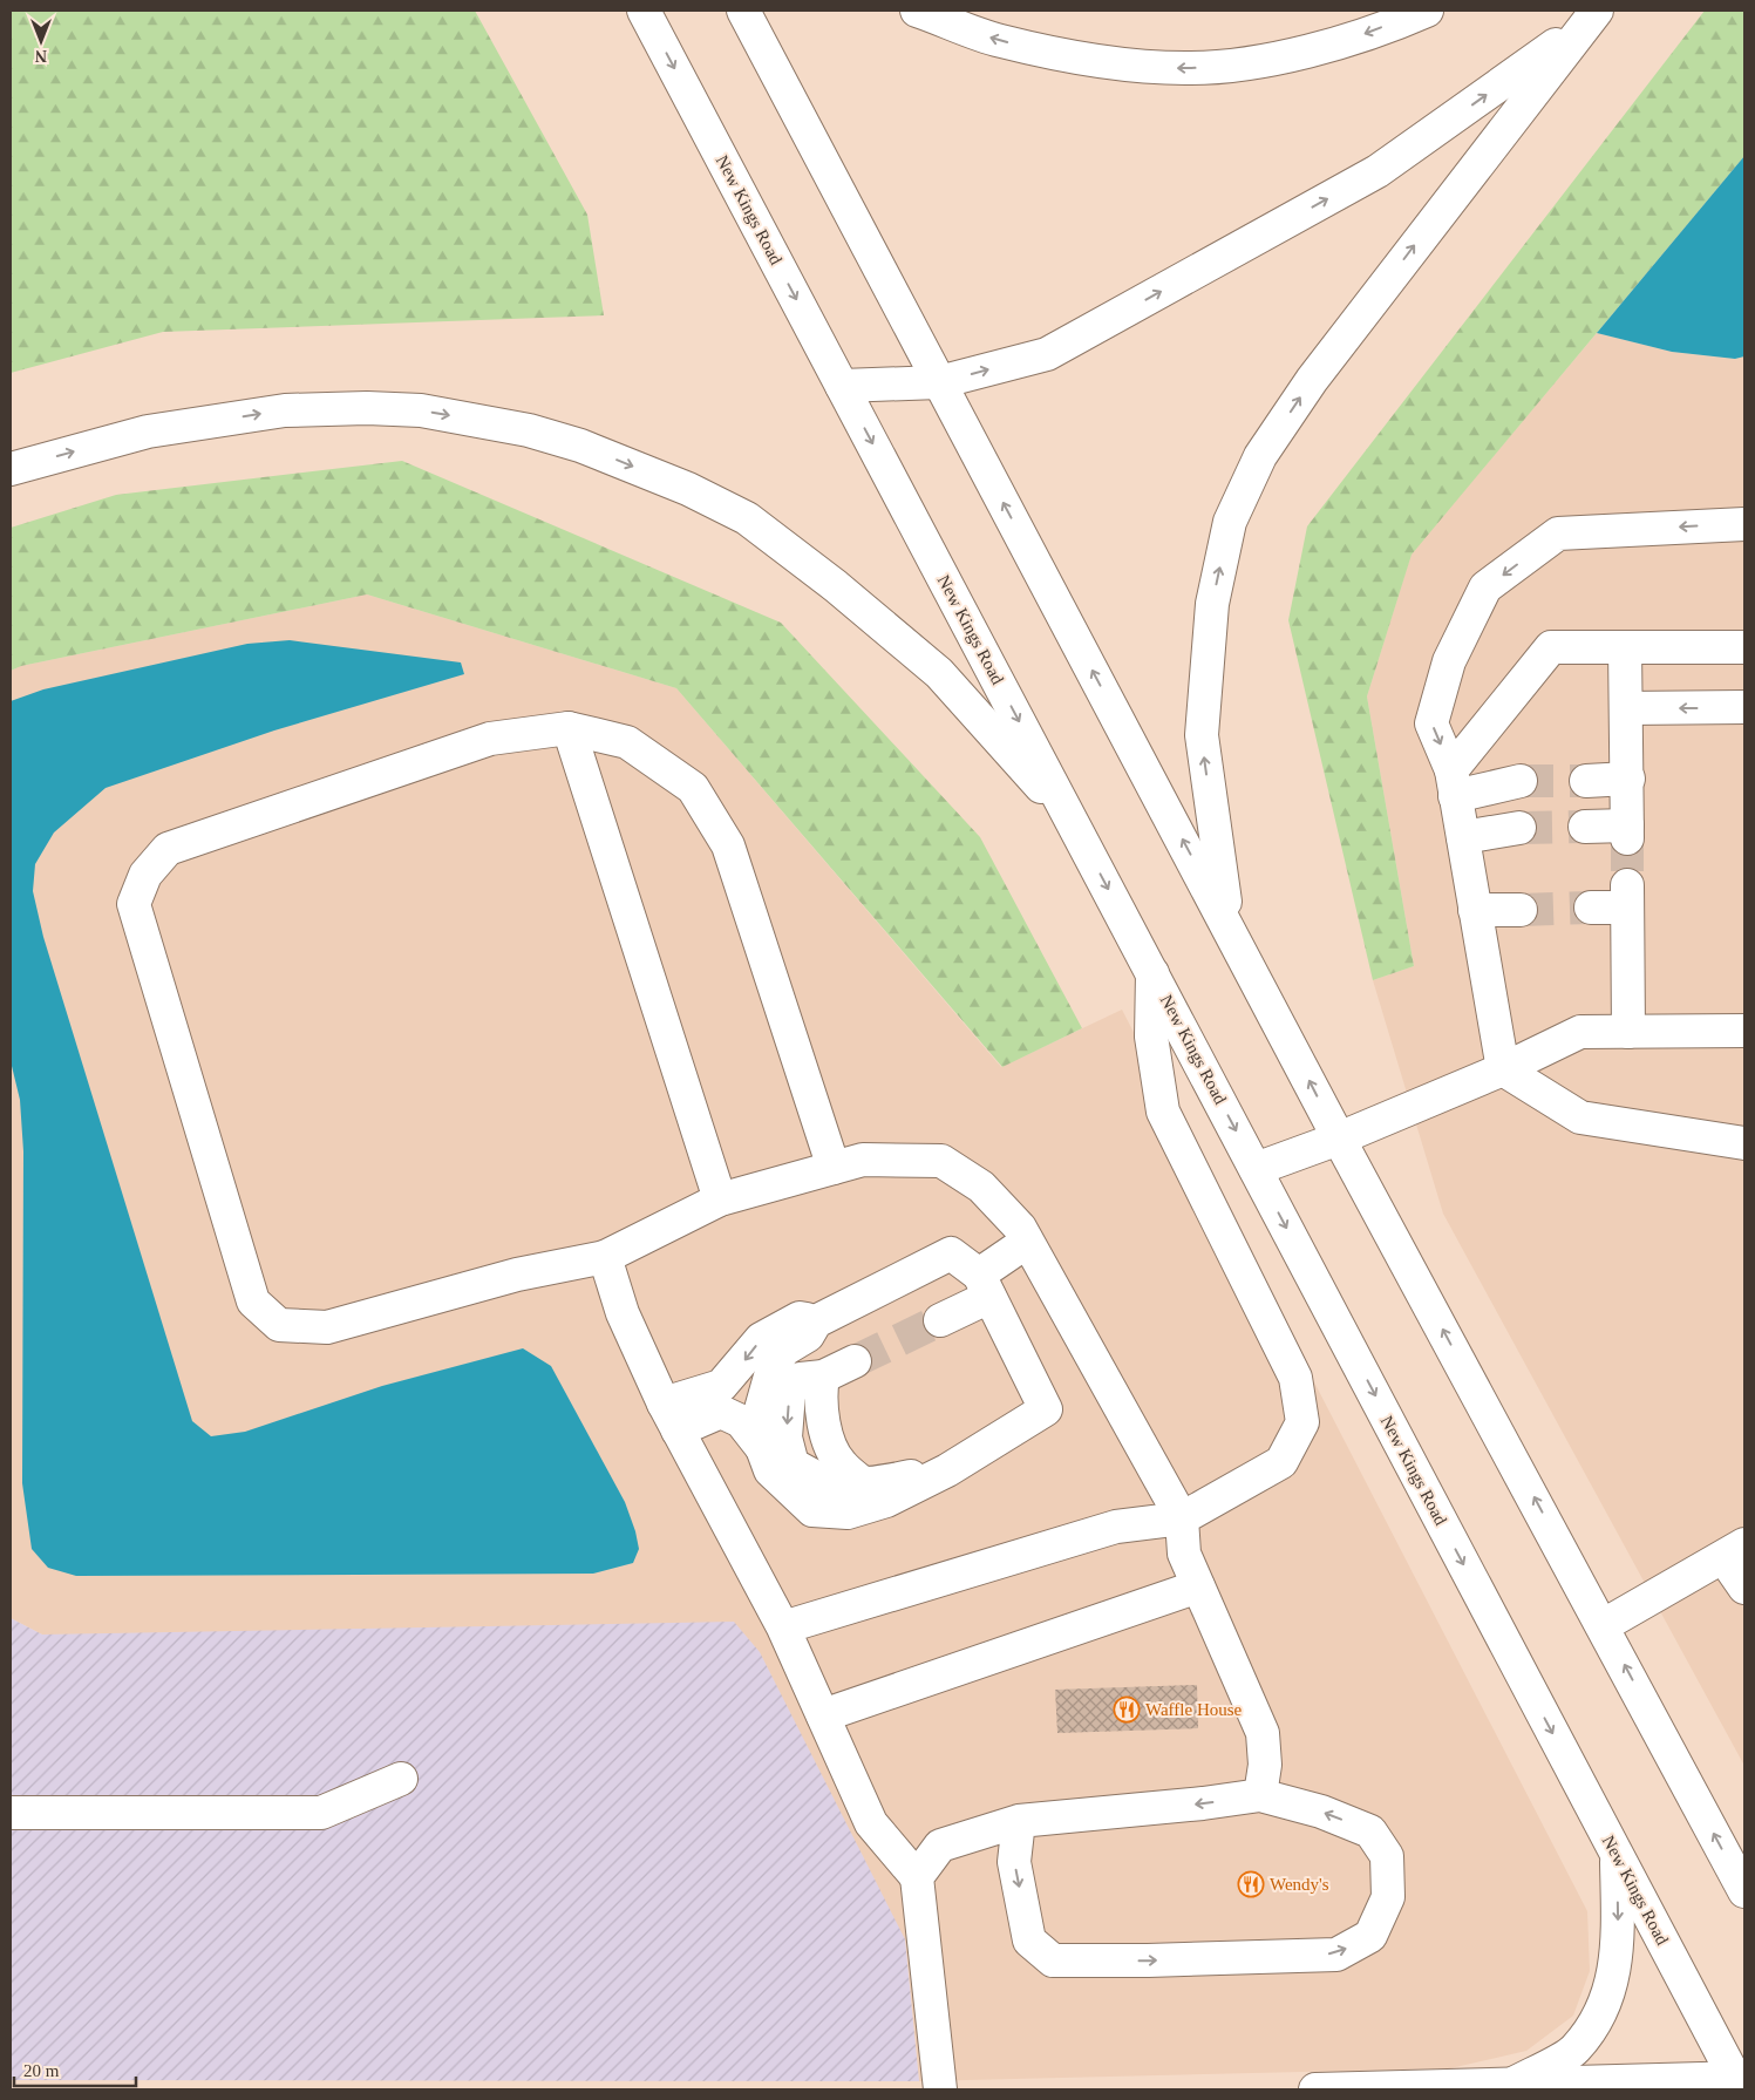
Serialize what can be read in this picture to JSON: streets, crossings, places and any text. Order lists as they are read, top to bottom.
{
  "streets": {
    "main road": ["New Kings Road"]
  },
  "places": {
    "restaurant": ["Waffle House", "Wendy's"]
  },
  "scale_bar": "20 m",
  "north": "bottom"
}
